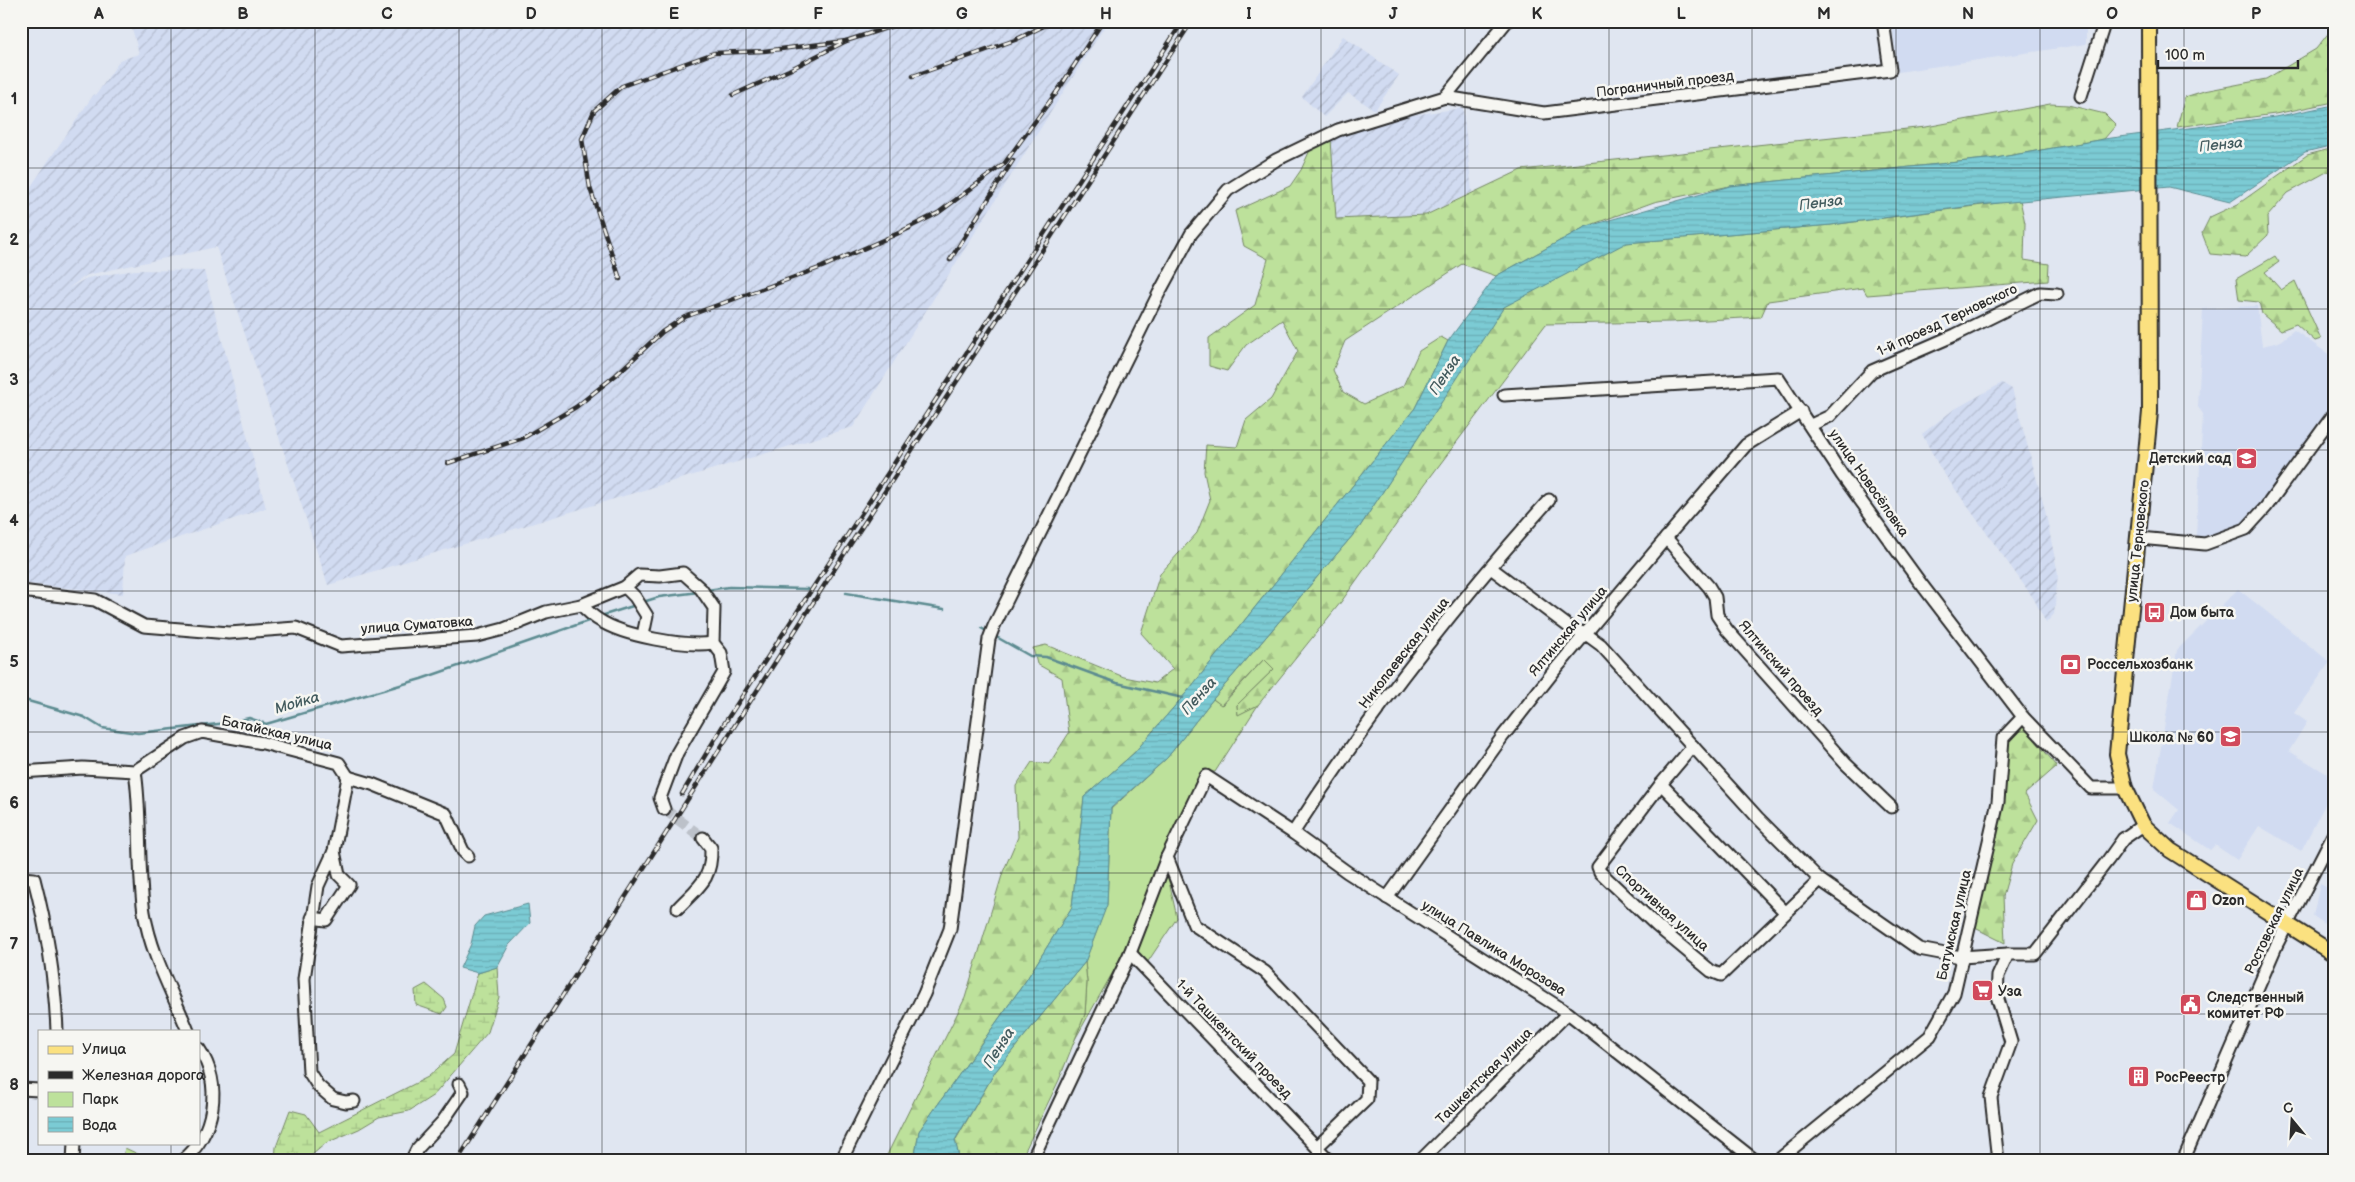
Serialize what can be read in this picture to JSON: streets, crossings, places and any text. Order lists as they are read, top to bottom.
{
  "streets": {
    "main road": ["улица Терновского"],
    "street": [
      "Пограничный проезд",
      "1-й проезд Терновского",
      "улица Новосёловка",
      "улица Суматовка",
      "Ялтинская улица",
      "Николаевская улица",
      "Ялтинский проезд",
      "Батайская улица",
      "Спортивная улица",
      "Ростовская улица",
      "Батумская улица",
      "улица Павлика Морозова",
      "1-й Ташкентский проезд",
      "Ташкентская улица"
    ]
  },
  "crossings": [
    ["1-й проезд Терновского", "улица Новосёловка"],
    ["улица Новосёловка", "улица Терновского"],
    ["улица Новосёловка", "Ялтинская улица"],
    ["улица Новосёловка", "Батумская улица"],
    ["улица Терновского", "Ростовская улица"],
    ["Ялтинская улица", "Ялтинский проезд"],
    ["Ялтинская улица", "улица Павлика Морозова"],
    ["Николаевская улица", "улица Павлика Морозова"],
    ["улица Павлика Морозова", "Ташкентская улица"]
  ],
  "water": ["Пенза", "Мойка"],
  "places": {
    "school or university": ["Детский сад", "Школа № 60"],
    "bus stop": ["Дом быта"],
    "bank": ["Россельхозбанк"],
    "shop": ["Ozon"],
    "supermarket": ["Уза"],
    "public building": ["Следственный комитет РФ"],
    "building": ["РосРеестр"]
  },
  "legend": [
    "Улица",
    "Железная дорога",
    "Парк",
    "Вода"
  ],
  "scale_bar": "100 m",
  "north": "top",
  "grid": {
    "columns": [
      "A",
      "B",
      "C",
      "D",
      "E",
      "F",
      "G",
      "H",
      "I",
      "J",
      "K",
      "L",
      "M",
      "N",
      "O",
      "P"
    ],
    "rows": [
      "1",
      "2",
      "3",
      "4",
      "5",
      "6",
      "7",
      "8"
    ]
  }
}
